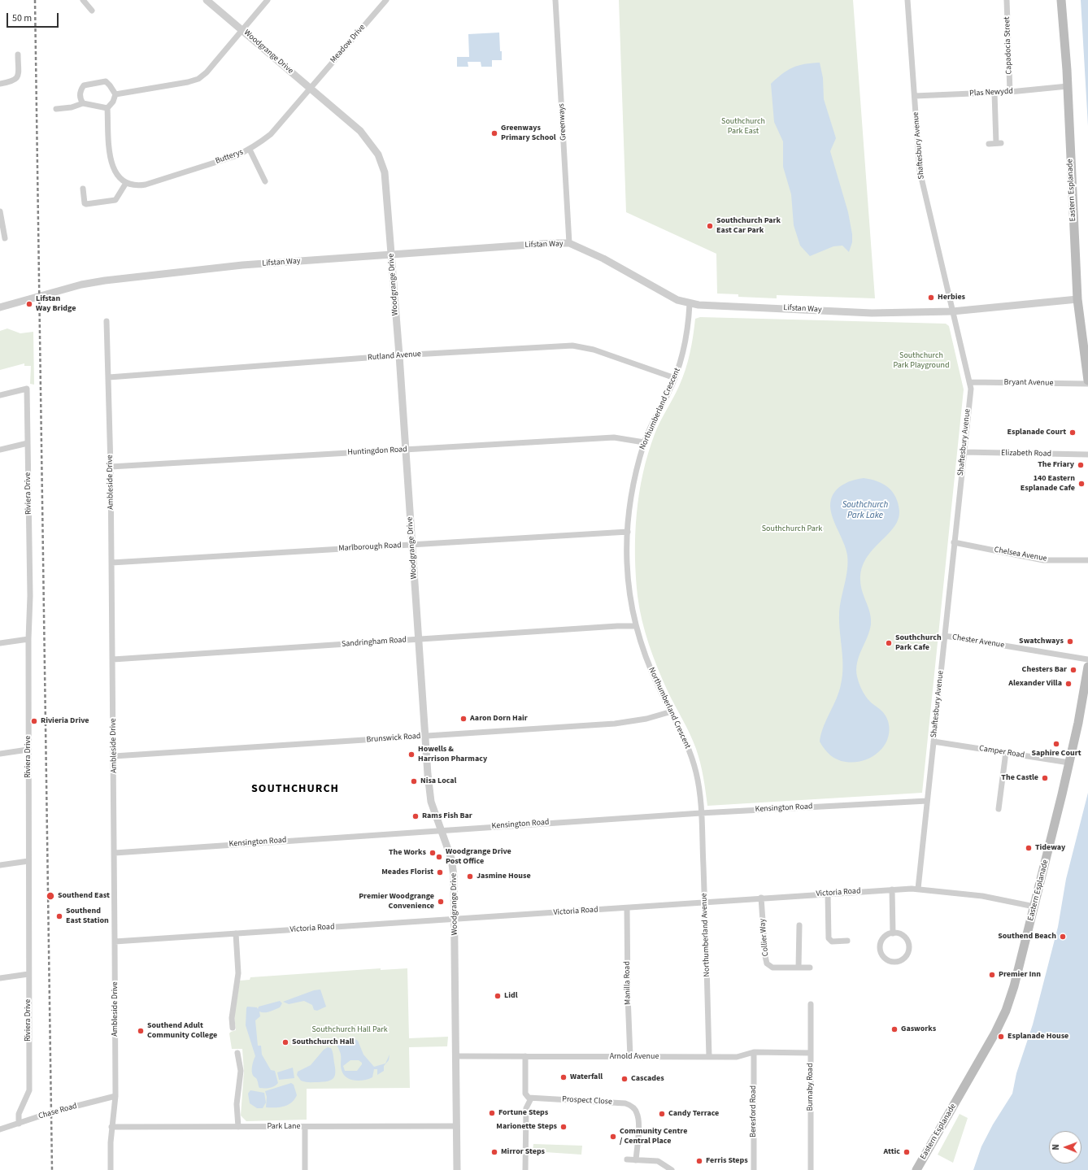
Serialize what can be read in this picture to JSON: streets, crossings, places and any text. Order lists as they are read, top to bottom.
{
  "streets": {
    "main road": ["Eastern Esplanade"],
    "street": [
      "Meadow Drive",
      "Capadocia Street",
      "Woodgrange Drive",
      "Plas Newydd",
      "Greenways",
      "Shaftesbury Avenue",
      "Butterys",
      "Lifstan Way",
      "Rutland Avenue",
      "Bryant Avenue",
      "Northumberland Crescent",
      "Huntingdon Road",
      "Elizabeth Road",
      "Ambleside Drive",
      "Riviera Drive",
      "Marlborough Road",
      "Chelsea Avenue",
      "Chester Avenue",
      "Sandringham Road",
      "Brunswick Road",
      "Camper Road",
      "Kensington Road",
      "Victoria Road",
      "Northumberland Avenue",
      "Collier Way",
      "Manilla Road",
      "Arnold Avenue",
      "Burnaby Road",
      "Prospect Close",
      "Chase Road",
      "Beresford Road",
      "Park Lane"
    ]
  },
  "crossings": [
    ["Meadow Drive", "Woodgrange Drive"],
    ["Meadow Drive", "Butterys"],
    ["Capadocia Street", "Plas Newydd"],
    ["Woodgrange Drive", "Butterys"],
    ["Woodgrange Drive", "Lifstan Way"],
    ["Woodgrange Drive", "Rutland Avenue"],
    ["Woodgrange Drive", "Huntingdon Road"],
    ["Woodgrange Drive", "Marlborough Road"],
    ["Woodgrange Drive", "Sandringham Road"],
    ["Woodgrange Drive", "Brunswick Road"],
    ["Woodgrange Drive", "Kensington Road"],
    ["Woodgrange Drive", "Victoria Road"],
    ["Woodgrange Drive", "Arnold Avenue"],
    ["Woodgrange Drive", "Park Lane"],
    ["Plas Newydd", "Shaftesbury Avenue"],
    ["Plas Newydd", "Eastern Esplanade"],
    ["Greenways", "Lifstan Way"],
    ["Shaftesbury Avenue", "Lifstan Way"],
    ["Shaftesbury Avenue", "Bryant Avenue"],
    ["Shaftesbury Avenue", "Elizabeth Road"],
    ["Shaftesbury Avenue", "Chelsea Avenue"],
    ["Shaftesbury Avenue", "Chester Avenue"],
    ["Shaftesbury Avenue", "Camper Road"],
    ["Shaftesbury Avenue", "Kensington Road"],
    ["Shaftesbury Avenue", "Victoria Road"],
    ["Eastern Esplanade", "Lifstan Way"],
    ["Eastern Esplanade", "Camper Road"],
    ["Eastern Esplanade", "Victoria Road"],
    ["Lifstan Way", "Northumberland Crescent"],
    ["Rutland Avenue", "Northumberland Crescent"],
    ["Rutland Avenue", "Ambleside Drive"],
    ["Northumberland Crescent", "Huntingdon Road"],
    ["Northumberland Crescent", "Marlborough Road"],
    ["Northumberland Crescent", "Sandringham Road"],
    ["Northumberland Crescent", "Brunswick Road"],
    ["Northumberland Crescent", "Kensington Road"],
    ["Northumberland Crescent", "Northumberland Avenue"],
    ["Huntingdon Road", "Ambleside Drive"],
    ["Ambleside Drive", "Marlborough Road"],
    ["Ambleside Drive", "Sandringham Road"],
    ["Ambleside Drive", "Brunswick Road"],
    ["Ambleside Drive", "Kensington Road"],
    ["Ambleside Drive", "Victoria Road"],
    ["Ambleside Drive", "Chase Road"],
    ["Ambleside Drive", "Park Lane"],
    ["Riviera Drive", "Chase Road"],
    ["Kensington Road", "Northumberland Avenue"],
    ["Victoria Road", "Northumberland Avenue"],
    ["Victoria Road", "Collier Way"],
    ["Victoria Road", "Manilla Road"],
    ["Northumberland Avenue", "Arnold Avenue"],
    ["Manilla Road", "Arnold Avenue"],
    ["Arnold Avenue", "Burnaby Road"],
    ["Arnold Avenue", "Beresford Road"]
  ],
  "districts": ["SOUTHCHURCH"],
  "water": ["Southchurch Park Lake"],
  "parks": [
    "Southchurch Park East",
    "Southchurch Park Playground",
    "Southchurch Park",
    "Southchurch Hall Park"
  ],
  "places": [
    "Greenways Primary School",
    "Southchurch Park East Car Park",
    "Herbies",
    "Lifstan Way Bridge",
    "Esplanade Court",
    "The Friary",
    "140 Eastern Esplanade Cafe",
    "Swatchways",
    "Southchurch Park Cafe",
    "Chesters Bar",
    "Alexander Villa",
    "Aaron Dorn Hair",
    "Rivieria Drive",
    "Saphire Court",
    "Howells & Harrison Pharmacy",
    "The Castle",
    "Nisa Local",
    "Rams Fish Bar",
    "Tideway",
    "The Works",
    "Woodgrange Drive Post Office",
    "Meades Florist",
    "Jasmine House",
    "Southend East",
    "Premier Woodgrange Convenience",
    "Southend East Station",
    "Southend Beach",
    "Premier Inn",
    "Lidl",
    "Gasworks",
    "Southend Adult Community College",
    "Esplanade House",
    "Southchurch Hall",
    "Waterfall",
    "Cascades",
    "Fortune Steps",
    "Candy Terrace",
    "Marionette Steps",
    "Community Centre / Central Place",
    "Mirror Steps",
    "Attic",
    "Ferris Steps"
  ],
  "scale_bar": "50 m",
  "north": "left"
}
